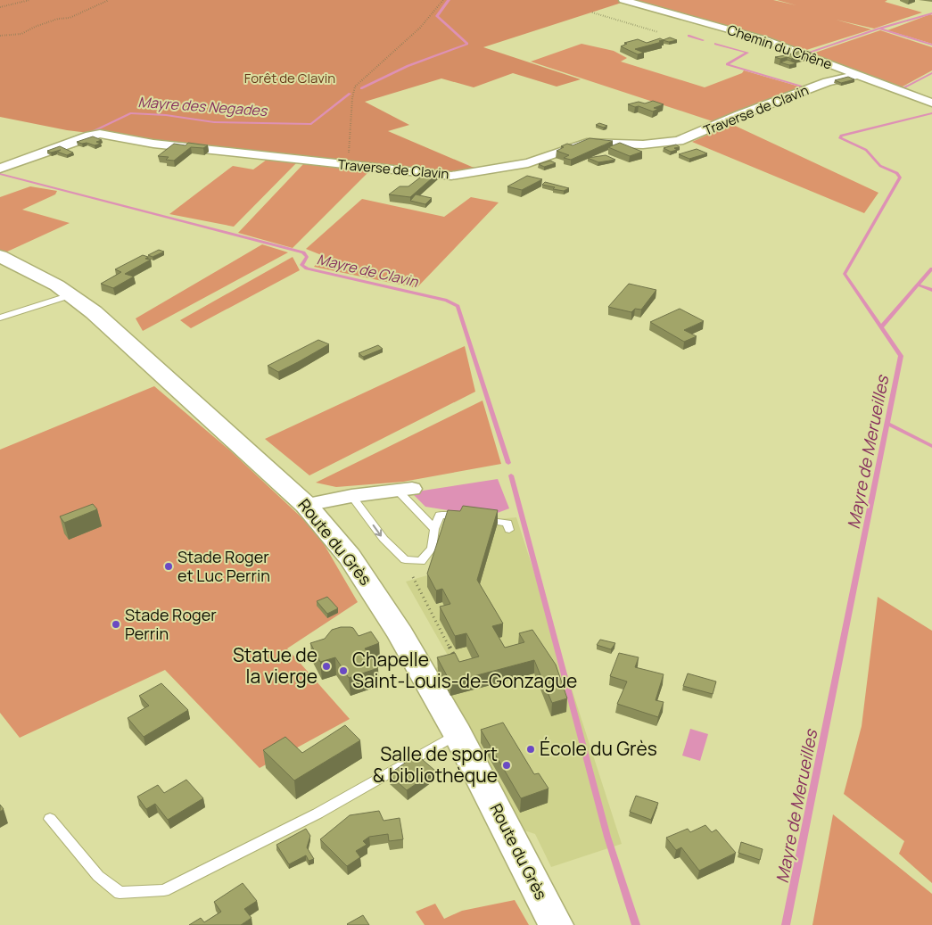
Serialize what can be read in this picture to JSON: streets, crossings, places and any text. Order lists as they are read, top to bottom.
{
  "streets": {
    "street": ["Chemin du Chêne", "Traverse de Clavin", "Route du Grès"]
  },
  "crossings": [
    ["Chemin du Chêne", "Traverse de Clavin"]
  ],
  "water": ["Mayre des Negades", "Mayre de Clavin", "Mayre de Merueilles"],
  "parks": ["Forêt de Clavin"],
  "places": [
    "Stade Roger et Luc Perrin",
    "Stade Roger Perrin",
    "Statue de la vierge",
    "Chapelle Saint-Louis-de-Gonzague",
    "École du Grès",
    "Salle de sport & bibliothèque"
  ]
}
